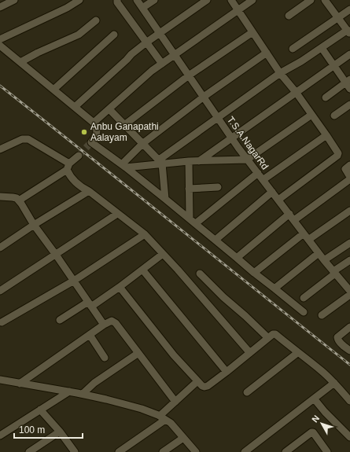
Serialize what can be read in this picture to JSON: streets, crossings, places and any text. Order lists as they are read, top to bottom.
{
  "streets": {
    "street": ["T.S.A.NagarRd"]
  },
  "places": ["Anbu Ganapathi Aalayam"],
  "scale_bar": "100 m",
  "north": "top left"
}
